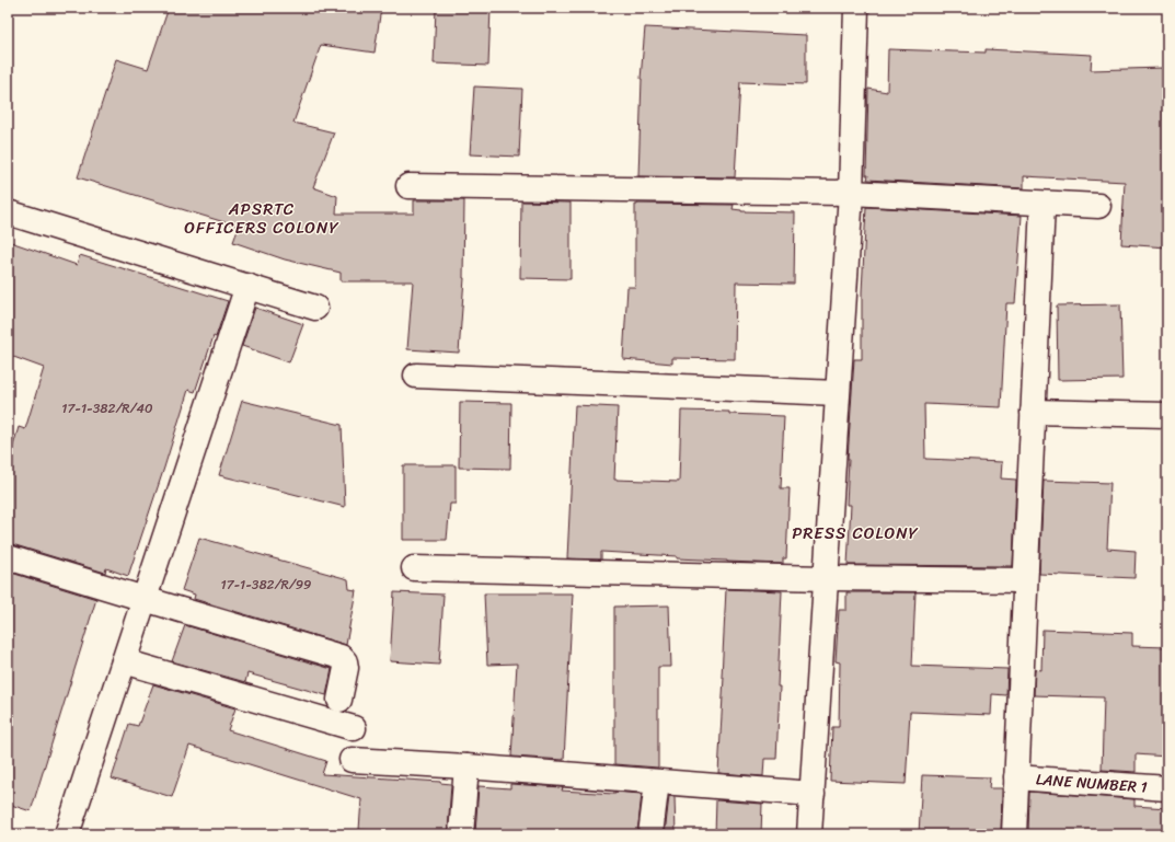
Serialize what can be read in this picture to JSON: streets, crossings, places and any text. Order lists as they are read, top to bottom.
{
  "streets": {
    "street": ["LANE NUMBER 1"]
  },
  "districts": ["APSRTC OFFICERS COLONY", "PRESS COLONY"],
  "house_numbers": ["17-1-382/R/40", "17-1-382/R/99"]
}
